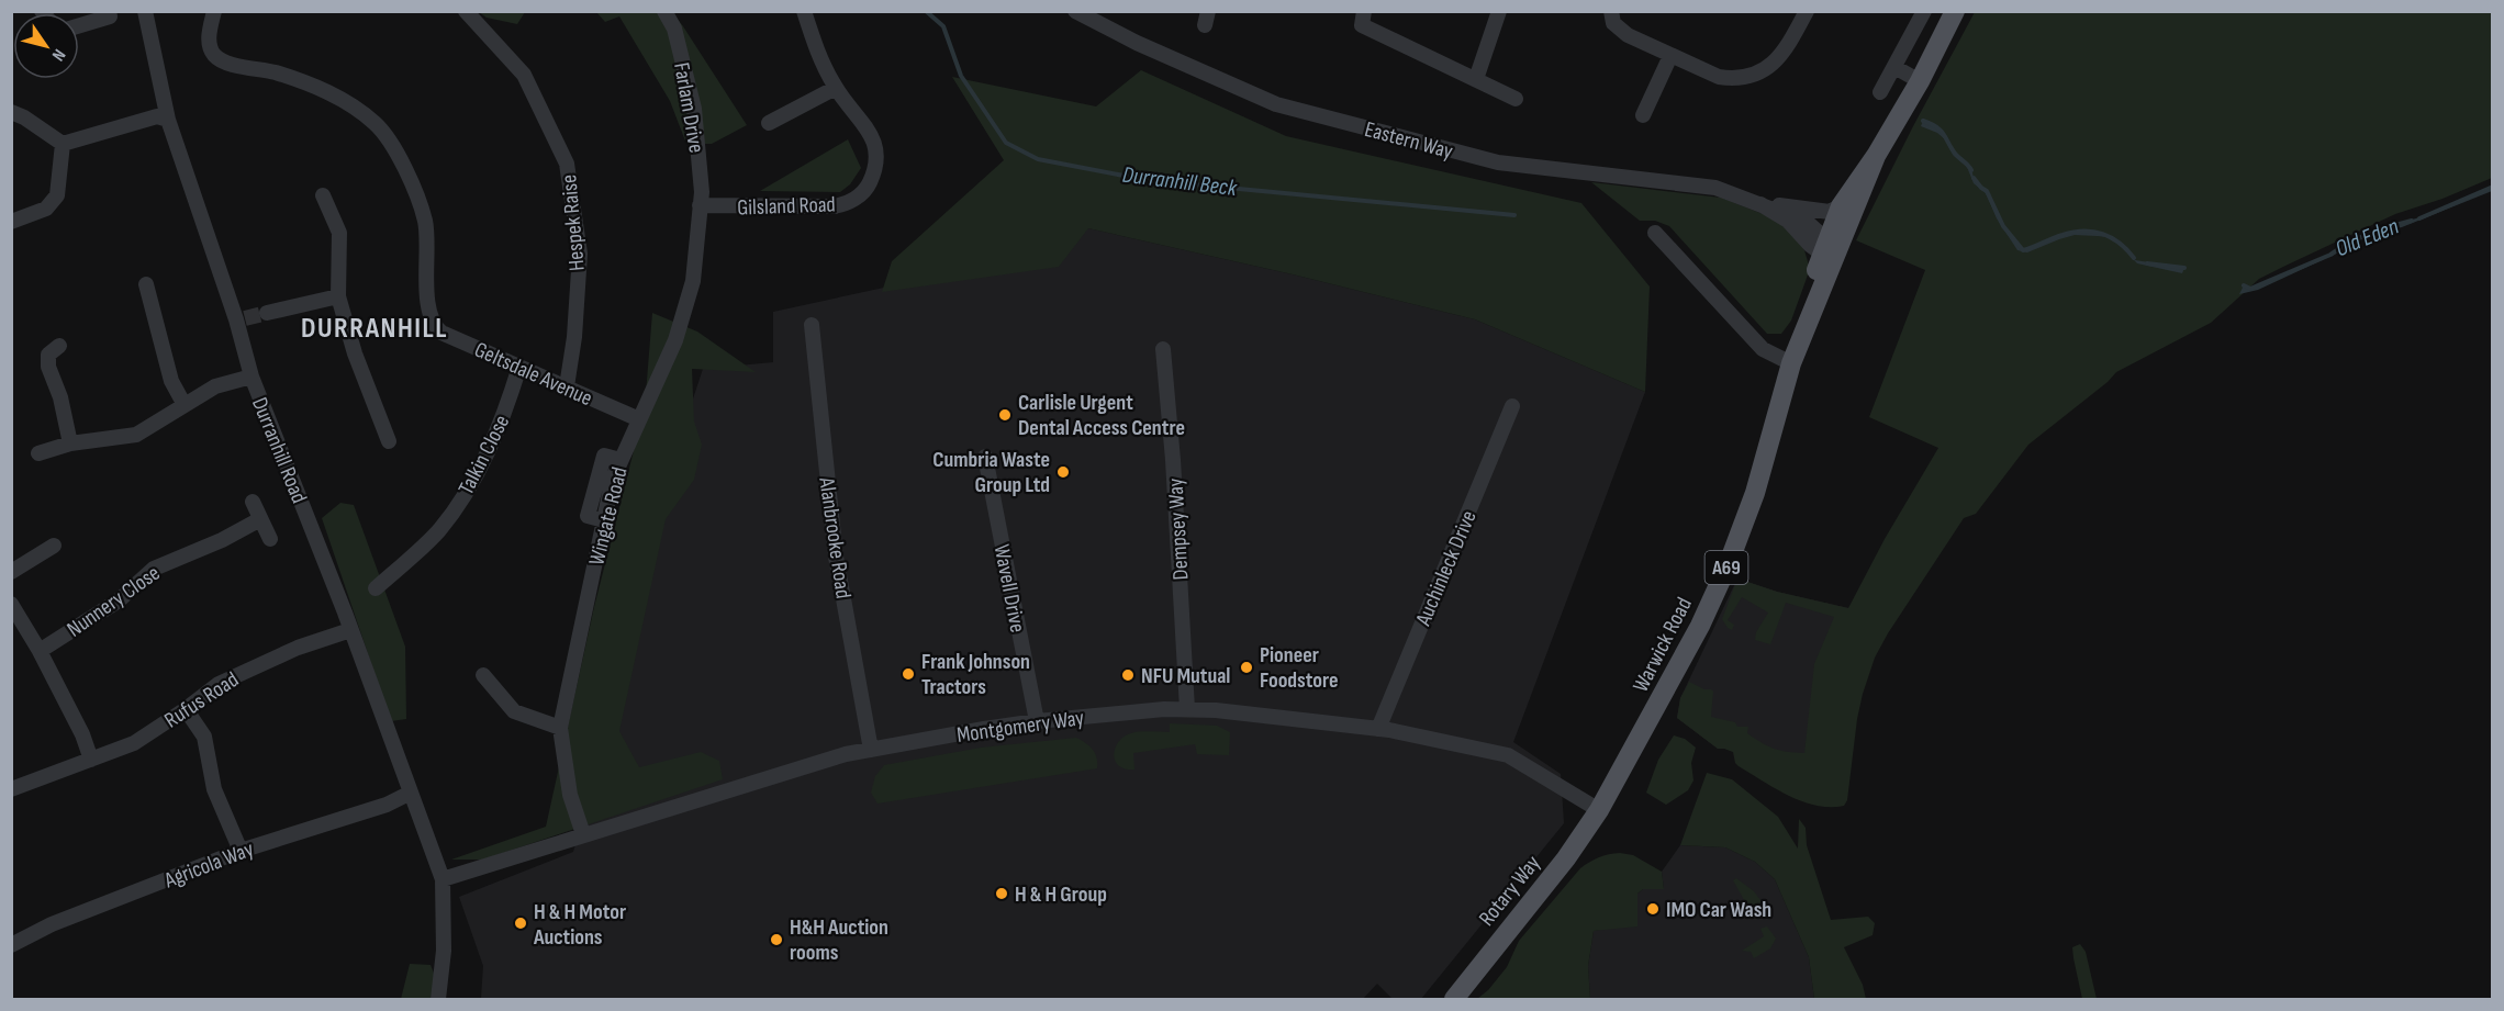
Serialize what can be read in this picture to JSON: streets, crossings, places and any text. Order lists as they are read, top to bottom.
{
  "streets": {
    "main road": ["A69", "Warwick Road", "Rotary Way"],
    "street": [
      "Farlam Drive",
      "Eastern Way",
      "Gilsland Road",
      "Hespek Raise",
      "Geltsdale Avenue",
      "Durranhill Road",
      "Talkin Close",
      "Wingate Road",
      "Dempsey Way",
      "Alanbrooke Road",
      "Auchinleck Drive",
      "Wavell Drive",
      "Nunnery Close",
      "Rufus Road",
      "Montgomery Way",
      "Agricola Way"
    ]
  },
  "crossings": [
    ["Farlam Drive", "Gilsland Road"],
    ["Farlam Drive", "Wingate Road"],
    ["Eastern Way", "Warwick Road"],
    ["Gilsland Road", "Wingate Road"],
    ["Hespek Raise", "Geltsdale Avenue"],
    ["Geltsdale Avenue", "Talkin Close"],
    ["Geltsdale Avenue", "Wingate Road"],
    ["Durranhill Road", "Rufus Road"],
    ["Durranhill Road", "Montgomery Way"],
    ["Durranhill Road", "Agricola Way"],
    ["Wingate Road", "Montgomery Way"],
    ["Dempsey Way", "Montgomery Way"],
    ["Alanbrooke Road", "Montgomery Way"],
    ["Auchinleck Drive", "Montgomery Way"],
    ["Wavell Drive", "Montgomery Way"],
    ["Warwick Road", "Montgomery Way"],
    ["Warwick Road", "Rotary Way"],
    ["Montgomery Way", "Rotary Way"]
  ],
  "districts": ["DURRANHILL"],
  "water": ["Durranhill Beck", "Old Eden"],
  "places": [
    "Carlisle Urgent Dental Access Centre",
    "Cumbria Waste Group Ltd",
    "Pioneer Foodstore",
    "Frank Johnson Tractors",
    "NFU Mutual",
    "H & H Group",
    "IMO Car Wash",
    "H & H Motor Auctions",
    "H&H Auction rooms"
  ],
  "north": "bottom right"
}
